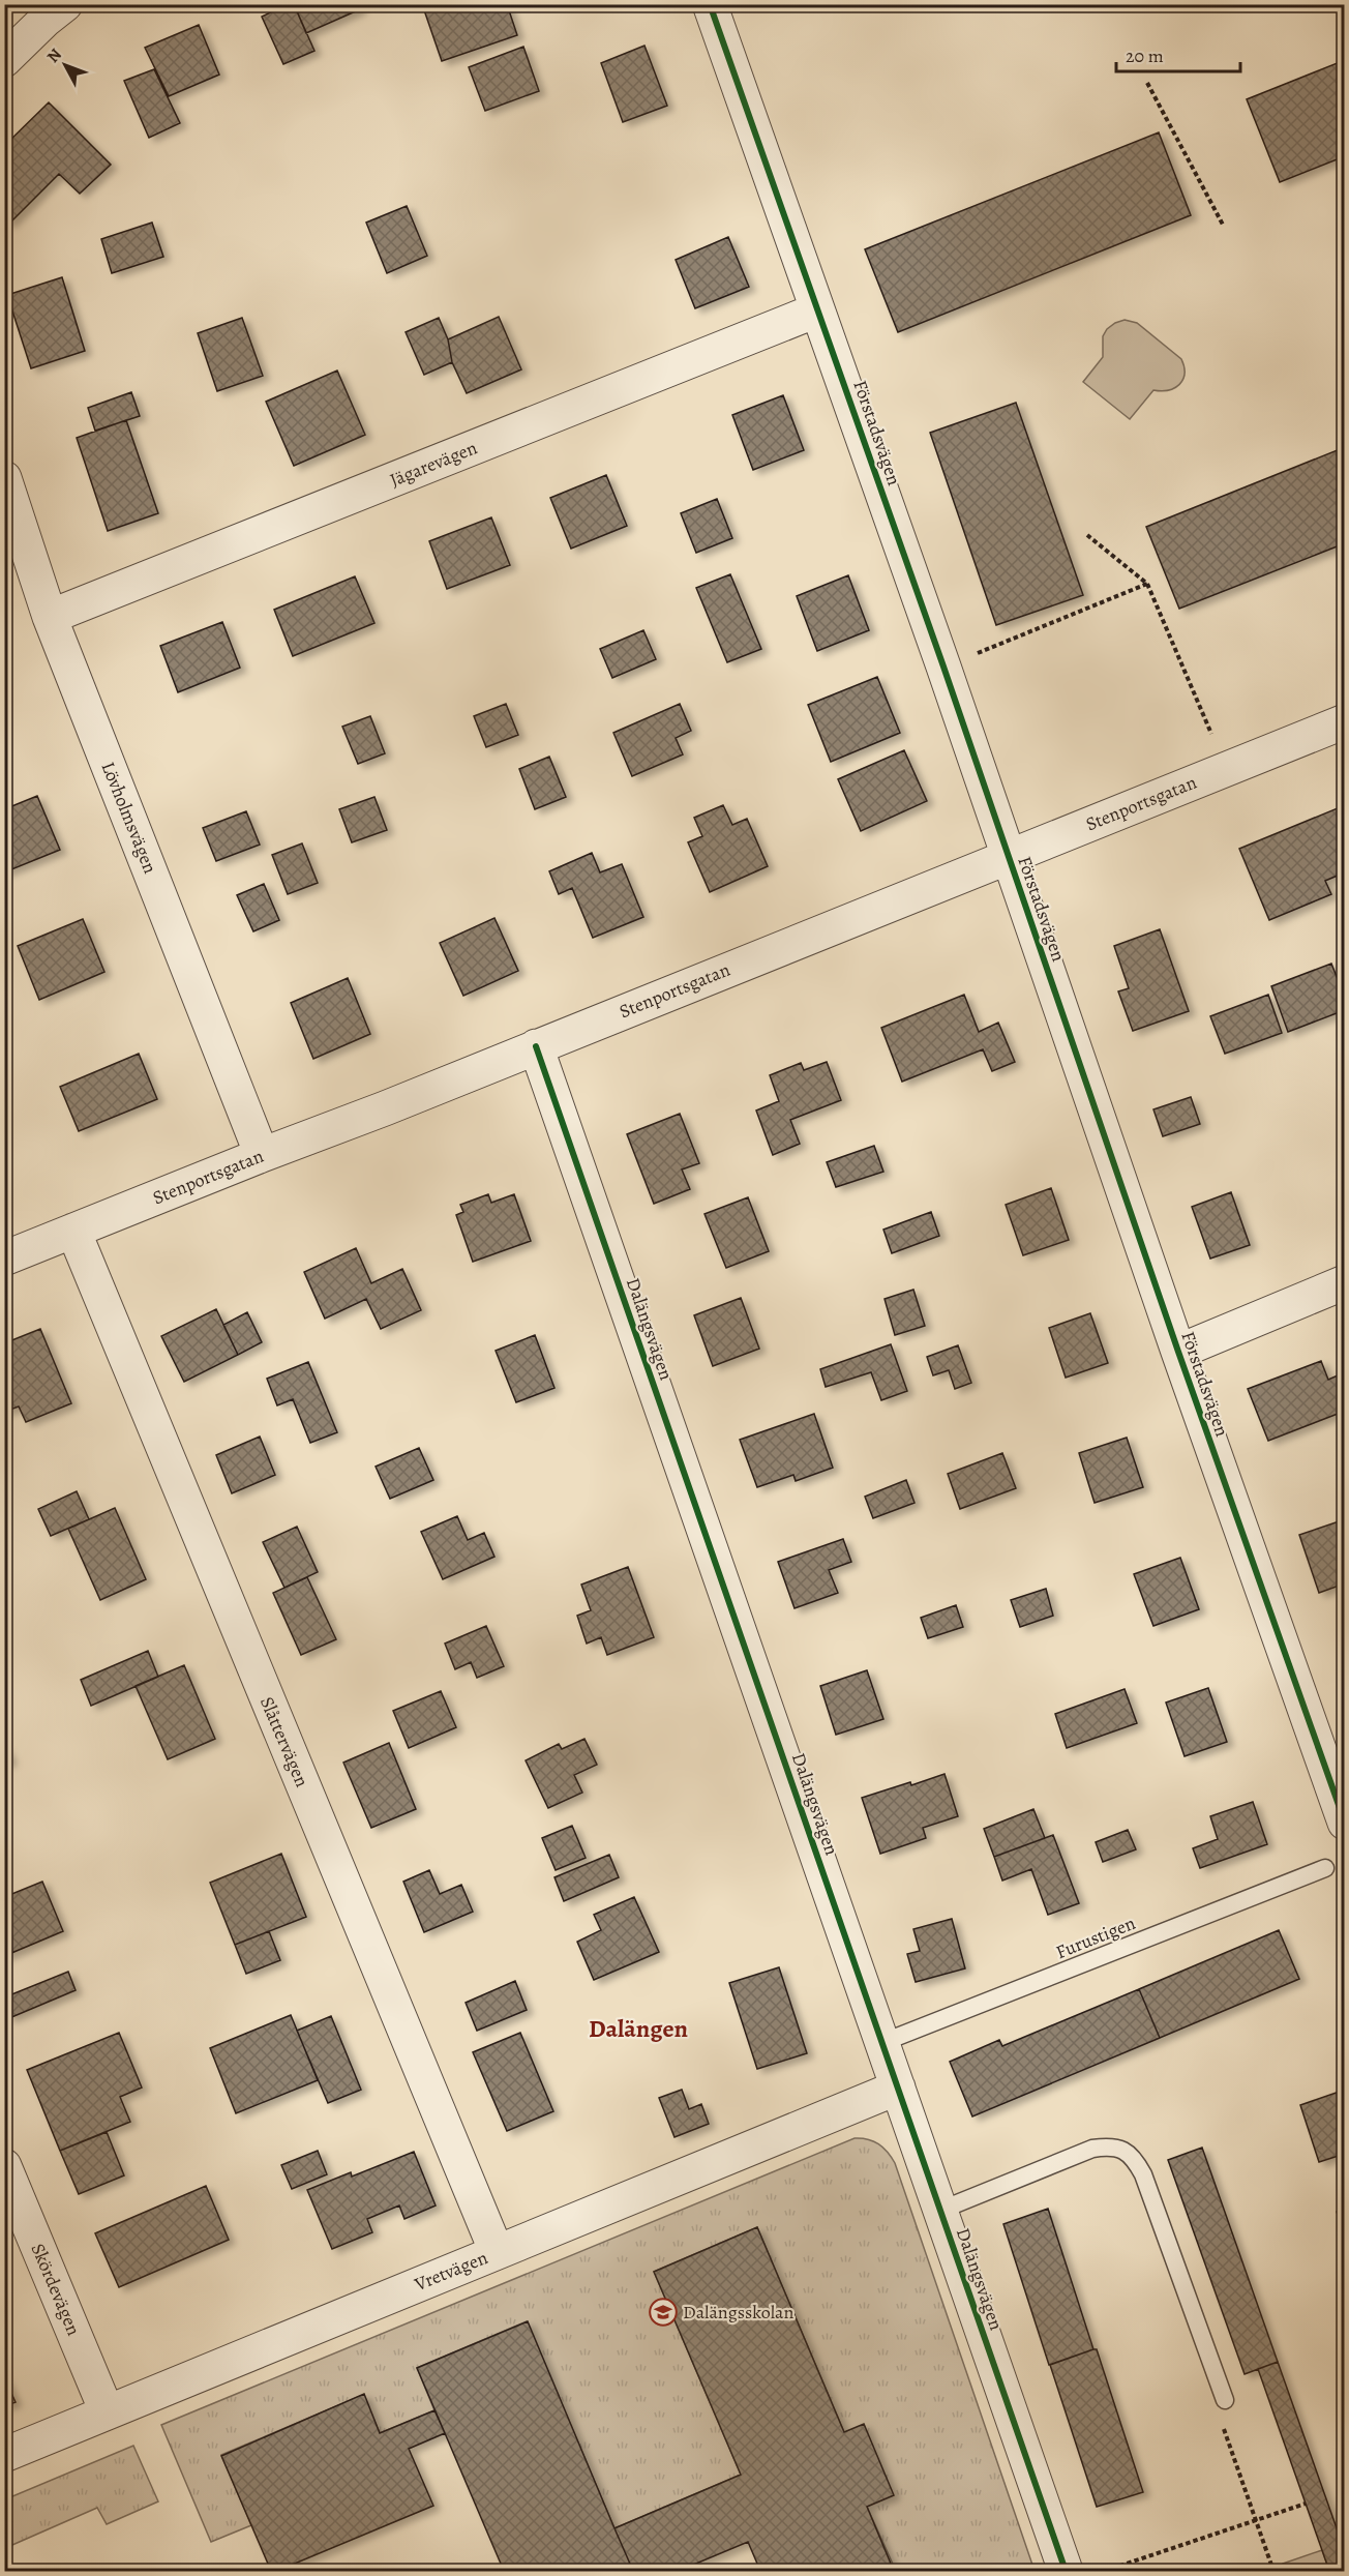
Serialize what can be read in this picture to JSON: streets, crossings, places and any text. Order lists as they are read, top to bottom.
{
  "streets": {
    "street": [
      "Förstadsvägen",
      "Jägarevägen",
      "Stenportsgatan",
      "Lövholmsvägen",
      "Dalängsvägen",
      "Slåttervägen",
      "Vretvägen",
      "Skördevägen"
    ],
    "lane": ["Furustigen"]
  },
  "crossings": [
    ["Förstadsvägen", "Jägarevägen"],
    ["Förstadsvägen", "Stenportsgatan"],
    ["Jägarevägen", "Lövholmsvägen"],
    ["Stenportsgatan", "Lövholmsvägen"],
    ["Stenportsgatan", "Dalängsvägen"],
    ["Stenportsgatan", "Slåttervägen"],
    ["Dalängsvägen", "Furustigen"],
    ["Dalängsvägen", "Vretvägen"],
    ["Slåttervägen", "Vretvägen"],
    ["Vretvägen", "Skördevägen"]
  ],
  "districts": ["Dalängen"],
  "places": {
    "school or university": ["Dalängsskolan"]
  },
  "scale_bar": "20 m",
  "north": "top left"
}
